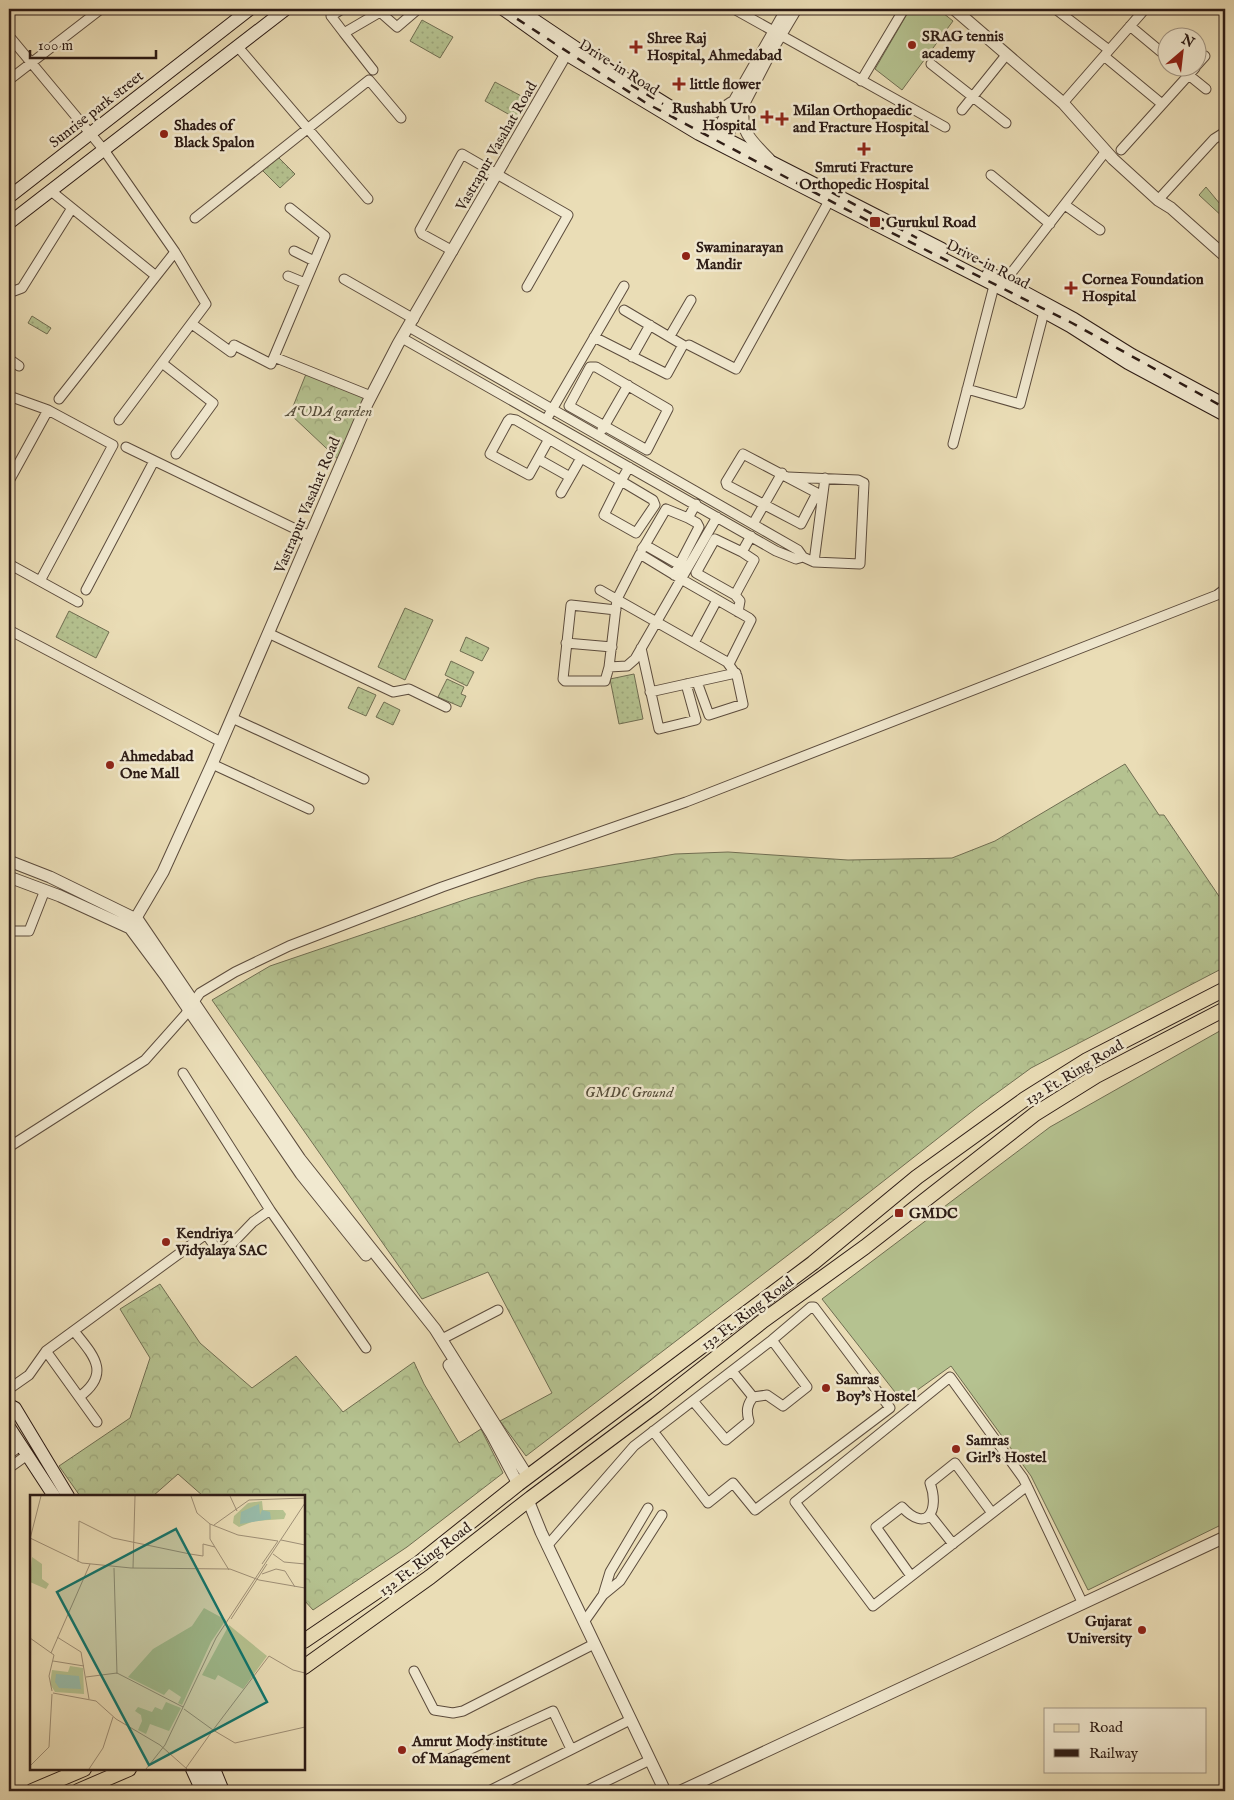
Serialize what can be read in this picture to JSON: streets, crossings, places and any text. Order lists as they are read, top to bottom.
{
  "streets": {
    "main road": ["Drive-in Road", "Sunrise park street", "132 Ft. Ring Road"],
    "street": ["Vastrapur Vasahat Road"]
  },
  "crossings": [
    ["Drive-in Road", "Vastrapur Vasahat Road"]
  ],
  "parks": ["AUDA garden", "GMDC Ground"],
  "places": {
    "other": [
      "SRAG tennis academy",
      "Shades of Black Spalon",
      "Swaminarayan Mandir",
      "Ahmedabad One Mall",
      "Kendriya Vidyalaya SAC",
      "Samras Boy's Hostel",
      "Samras Girl's Hostel",
      "Gujarat University",
      "Amrut Mody institute of Management"
    ],
    "health": [
      "Shree Raj Hospital, Ahmedabad",
      "little flower",
      "Rushabh Uro Hospital",
      "Milan Orthopaedic and Fracture Hospital",
      "Smruti Fracture Orthopedic Hospital",
      "Cornea Foundation Hospital"
    ],
    "transit": ["Gurukul Road", "GMDC"]
  },
  "legend": ["Road", "Railway"],
  "scale_bar": "100 m",
  "north": "top right"
}
